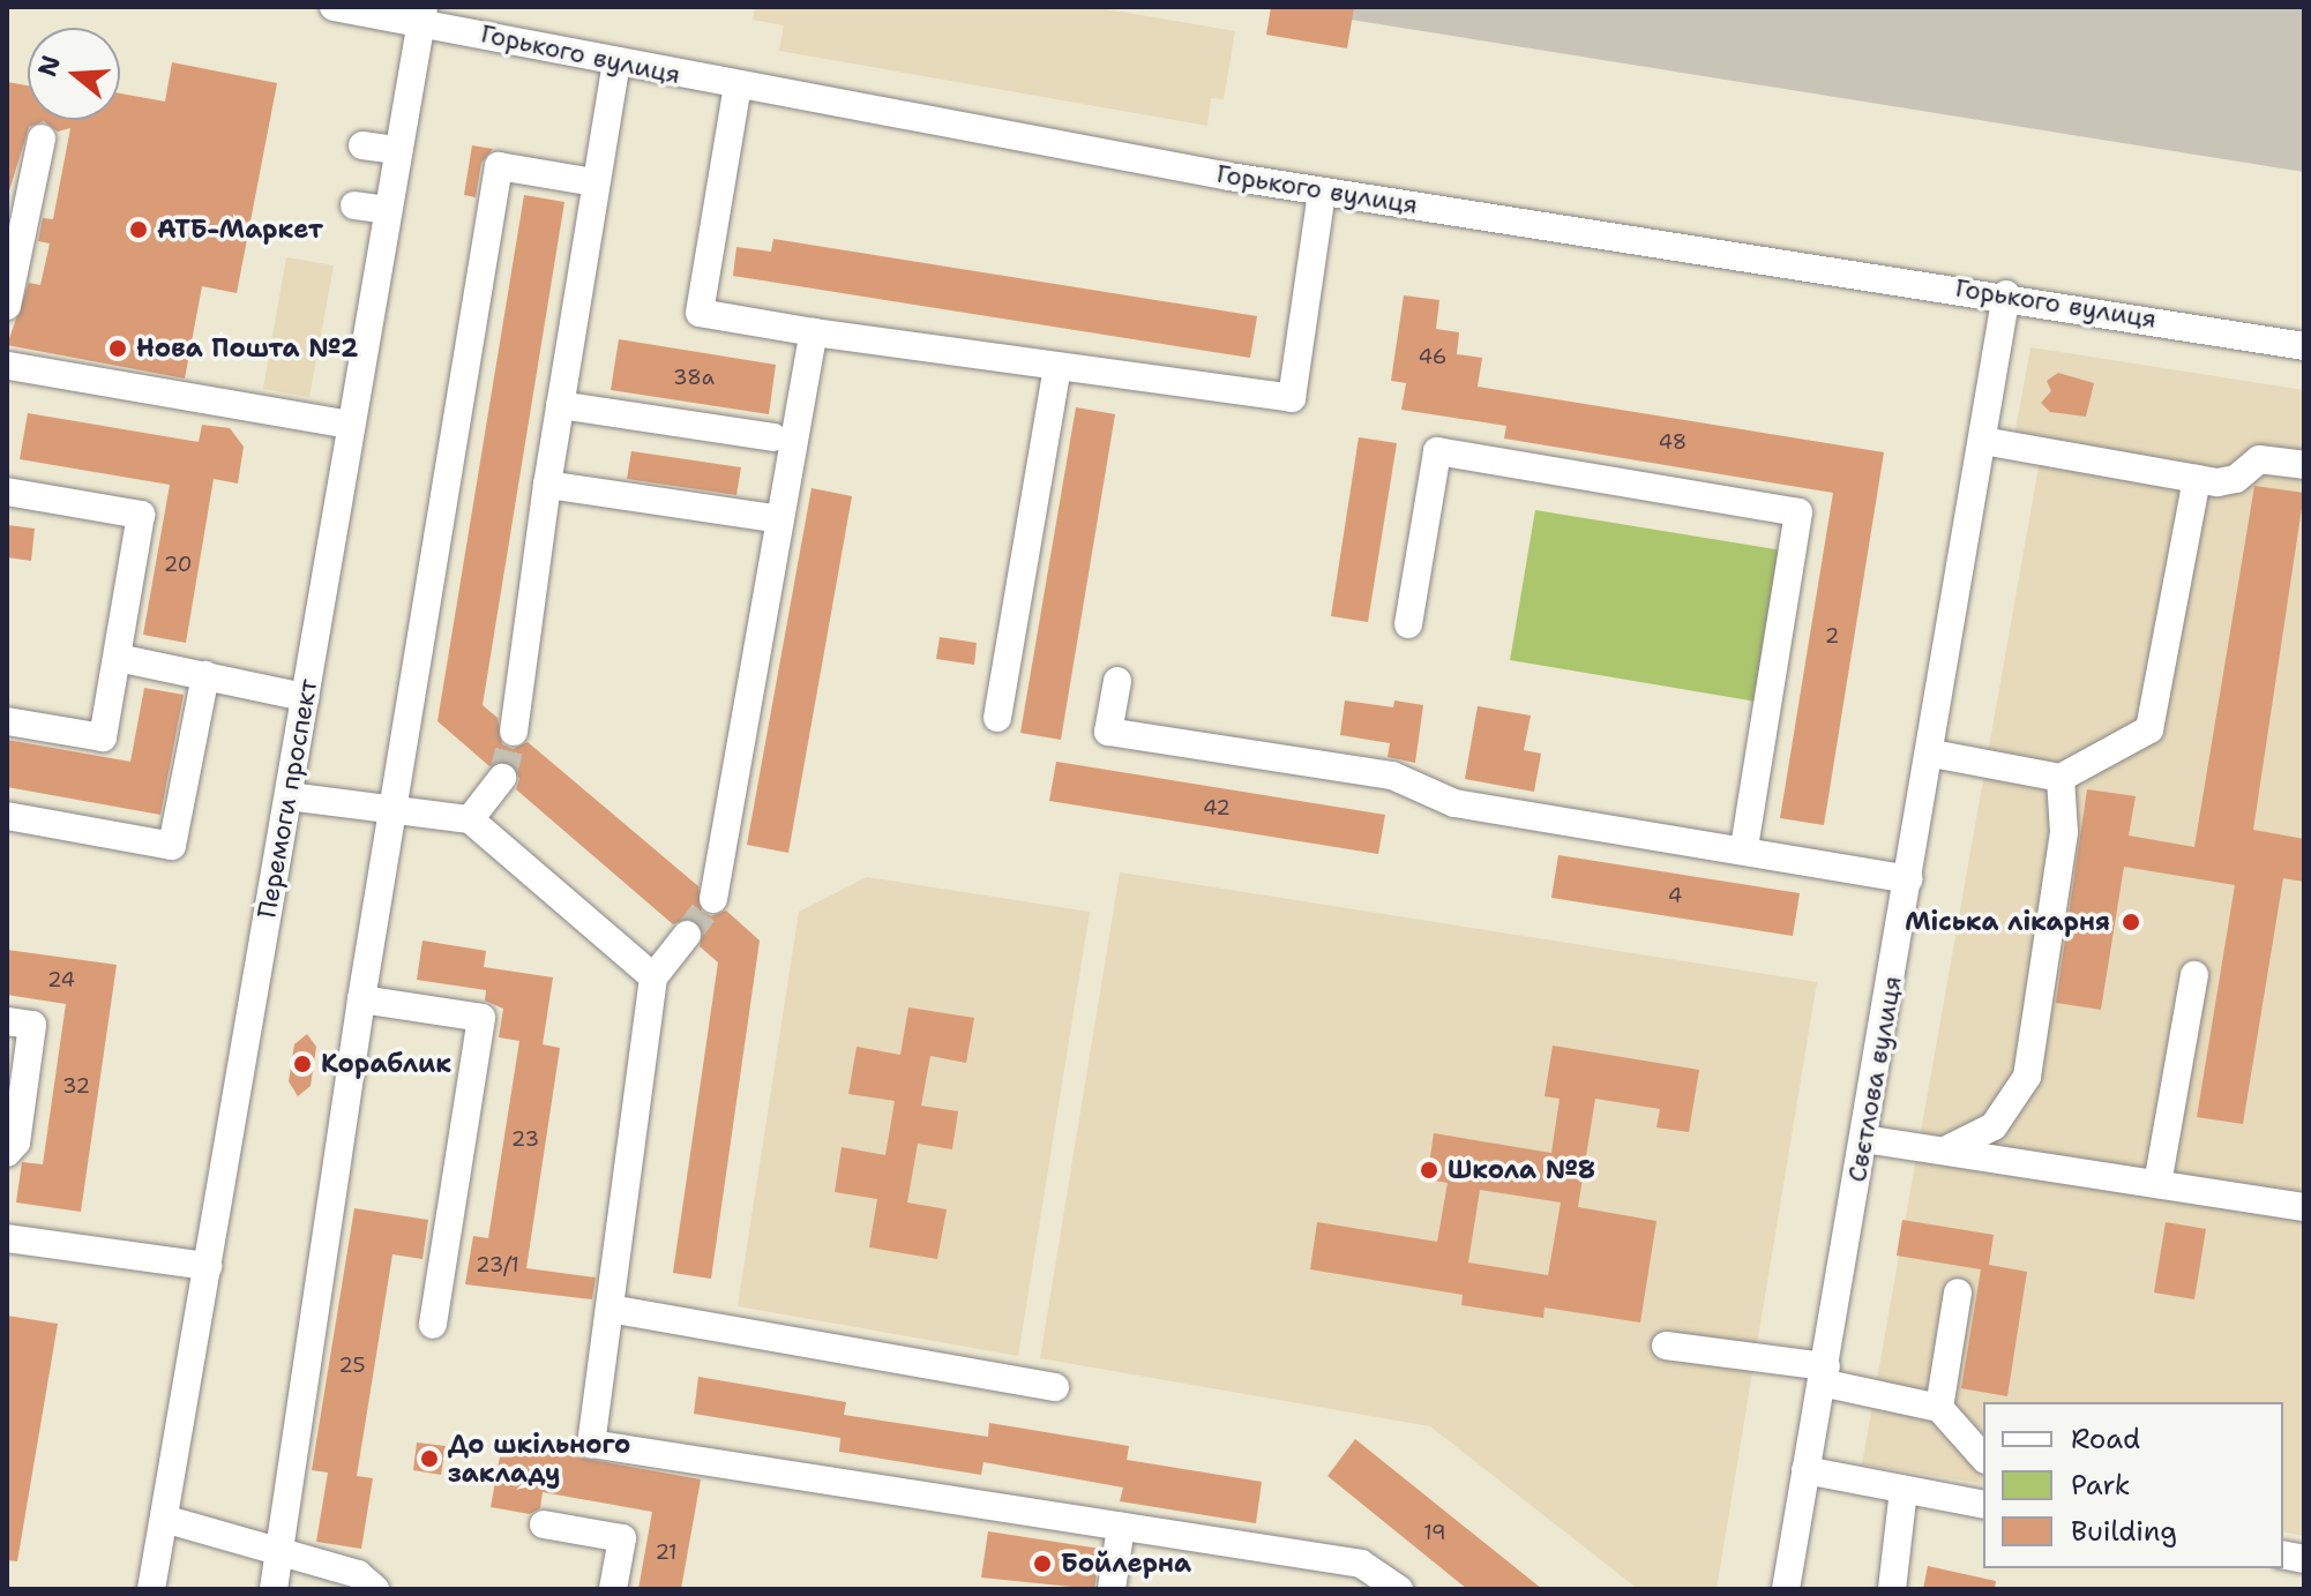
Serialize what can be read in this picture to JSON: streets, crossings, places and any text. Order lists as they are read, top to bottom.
{
  "streets": {
    "street": ["Горького вулиця", "Перемоги проспект", "Свєтлова вулиця"]
  },
  "crossings": [
    ["Горького вулиця", "Перемоги проспект"],
    ["Горького вулиця", "Свєтлова вулиця"]
  ],
  "places": [
    "АТБ-Маркет",
    "Нова Пошта №2",
    "Міська лікарня",
    "Кораблик",
    "Школа №8",
    "До шкільного закладу",
    "Бойлерна"
  ],
  "house_numbers": [
    "46",
    "38а",
    "48",
    "20",
    "2",
    "42",
    "4",
    "24",
    "32",
    "23",
    "23/1",
    "25",
    "19",
    "21"
  ],
  "legend": ["Road", "Park", "Building"],
  "north": "left"
}
